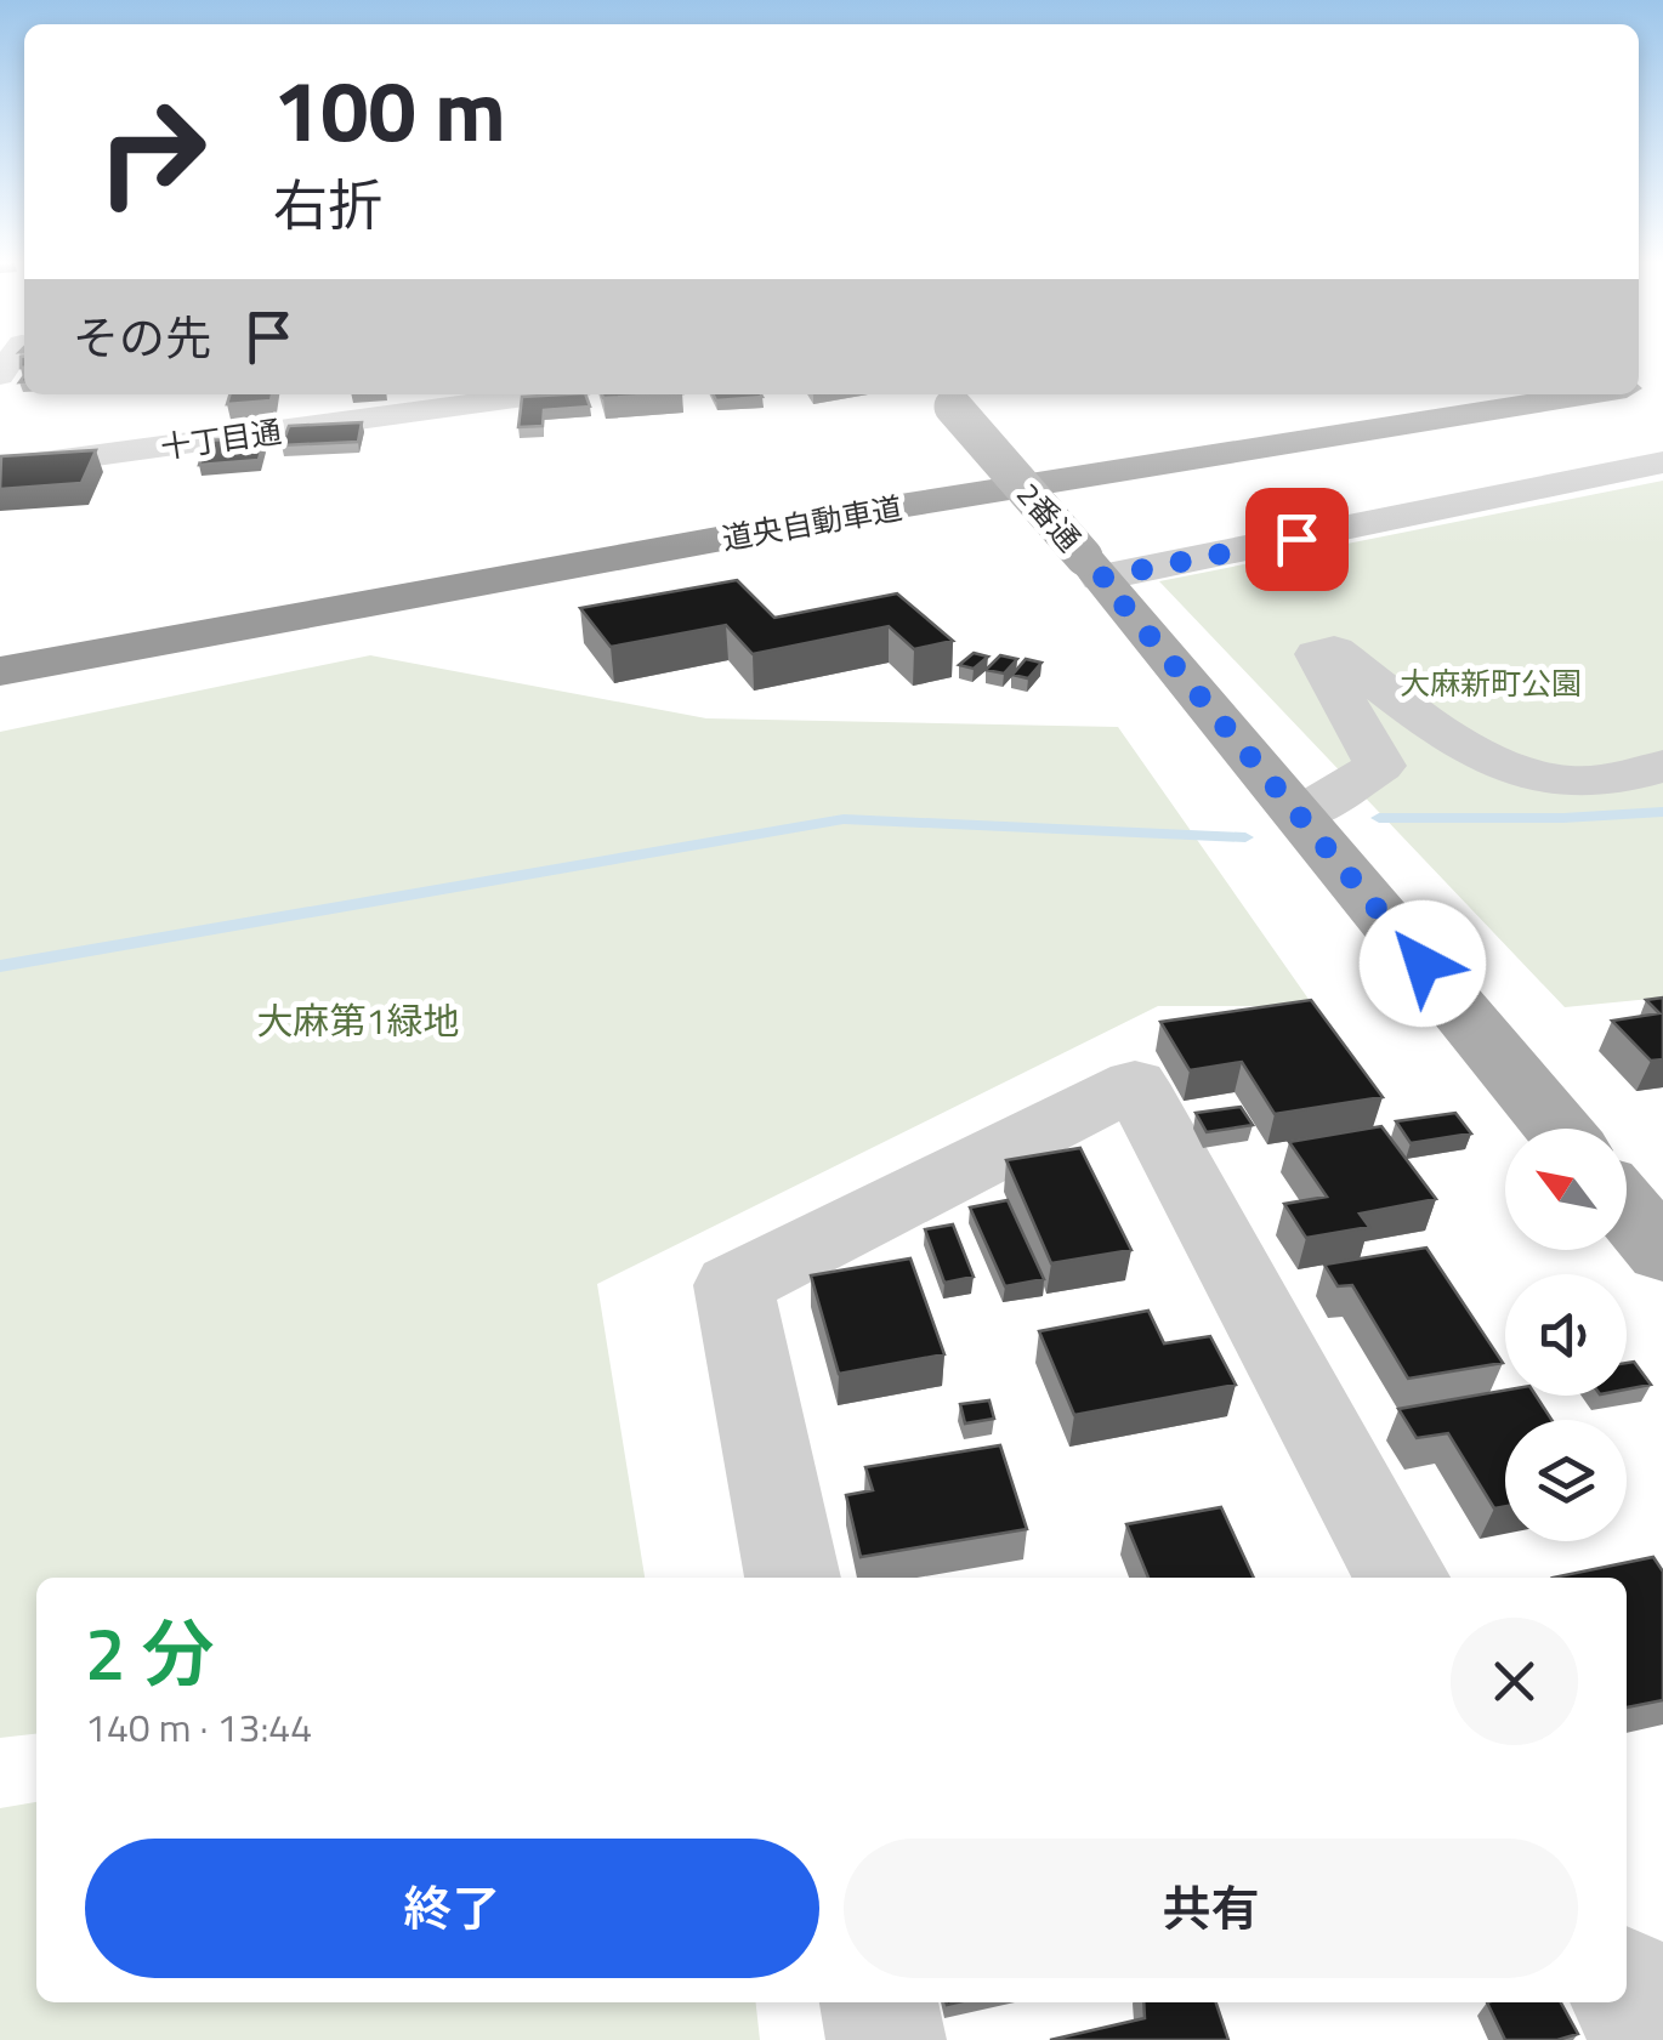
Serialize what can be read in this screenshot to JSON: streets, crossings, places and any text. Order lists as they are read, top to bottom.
{
  "streets": {
    "highway": ["道央自動車道"],
    "main road": ["2番通"],
    "street": ["十丁目通"]
  },
  "parks": ["大麻新町公園", "大麻第1緑地"],
  "north": "top left",
  "page": {
    "turn": ["100 m", "右折"],
    "then": "その先",
    "heading": ["2 分", "140 m · 13:44"],
    "buttons": ["終了", "共有"]
  }
}
